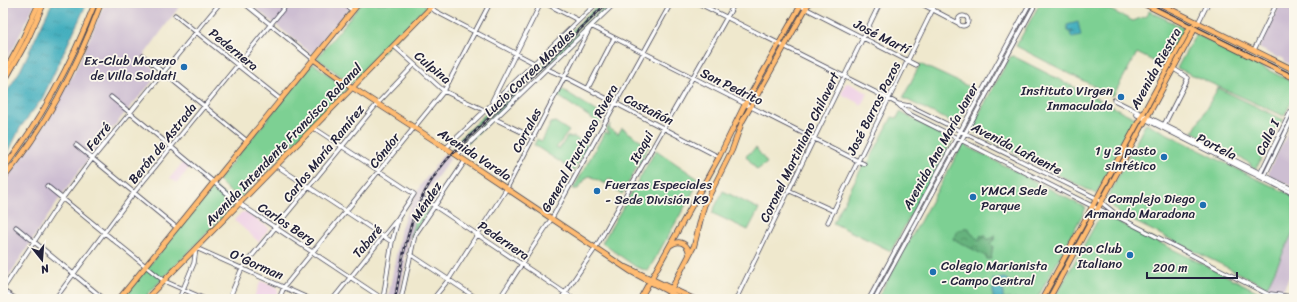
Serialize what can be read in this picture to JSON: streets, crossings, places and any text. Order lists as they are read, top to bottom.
{
  "streets": {
    "main road": ["Avenida Riestra", "Avenida Intendente Francisco Rabanal", "Avenida Varela"],
    "street": [
      "José Martí",
      "Pedernera",
      "Culpina",
      "Lucio Correa Morales",
      "San Pedrito",
      "José Barros Pazos",
      "Castañón",
      "Corrales",
      "Ferré",
      "Calle I",
      "Berón de Astrada",
      "Avenida Ana María Janer",
      "Portela",
      "Itaqui",
      "Coronel Martiniano Chilavert",
      "General Fructuoso Rivera",
      "Avenida Lafuente",
      "Cóndor",
      "Carlos María Ramírez",
      "Méndez",
      "Carlos Berg",
      "Tabaré",
      "O'Gorman"
    ]
  },
  "crossings": [
    ["José Martí", "José Barros Pazos"],
    ["José Martí", "Coronel Martiniano Chilavert"],
    ["Pedernera", "Corrales"],
    ["Pedernera", "Ferré"],
    ["Pedernera", "Berón de Astrada"],
    ["Pedernera", "Avenida Intendente Francisco Rabanal"],
    ["Pedernera", "Itaqui"],
    ["Pedernera", "General Fructuoso Rivera"],
    ["Pedernera", "Méndez"],
    ["Culpina", "Avenida Intendente Francisco Rabanal"],
    ["Culpina", "Cóndor"],
    ["Culpina", "Carlos María Ramírez"],
    ["Avenida Riestra", "Portela"],
    ["Avenida Riestra", "Avenida Lafuente"],
    ["Lucio Correa Morales", "San Pedrito"],
    ["Lucio Correa Morales", "Castañón"],
    ["Lucio Correa Morales", "Corrales"],
    ["Lucio Correa Morales", "Avenida Varela"],
    ["San Pedrito", "José Barros Pazos"],
    ["San Pedrito", "Corrales"],
    ["San Pedrito", "Itaqui"],
    ["San Pedrito", "Coronel Martiniano Chilavert"],
    ["San Pedrito", "General Fructuoso Rivera"],
    ["José Barros Pazos", "Avenida Lafuente"],
    ["Castañón", "Corrales"],
    ["Castañón", "Itaqui"],
    ["Castañón", "General Fructuoso Rivera"],
    ["Corrales", "Avenida Varela"],
    ["Ferré", "Carlos Berg"],
    ["Calle I", "Portela"],
    ["Berón de Astrada", "Carlos Berg"],
    ["Avenida Intendente Francisco Rabanal", "Avenida Varela"],
    ["Avenida Intendente Francisco Rabanal", "Carlos Berg"],
    ["Avenida Intendente Francisco Rabanal", "O'Gorman"],
    ["Avenida Ana María Janer", "Avenida Lafuente"],
    ["Itaqui", "Avenida Lafuente"],
    ["Itaqui", "Avenida Varela"],
    ["Coronel Martiniano Chilavert", "Avenida Lafuente"],
    ["General Fructuoso Rivera", "Avenida Varela"],
    ["Cóndor", "Avenida Varela"],
    ["Cóndor", "Carlos Berg"],
    ["Cóndor", "Tabaré"],
    ["Cóndor", "O'Gorman"],
    ["Carlos María Ramírez", "Avenida Varela"],
    ["Carlos María Ramírez", "Carlos Berg"],
    ["Carlos María Ramírez", "O'Gorman"],
    ["Avenida Varela", "Méndez"],
    ["Carlos Berg", "Tabaré"]
  ],
  "places": [
    "Ex-Club Moreno de Villa Soldati",
    "Instituto Virgen Inmaculada",
    "1 y 2 pasto sintético",
    "Fuerzas Especiales - Sede División K9",
    "YMCA Sede Parque",
    "Complejo Diego Armando Maradona",
    "Campo Club Italiano",
    "Colegio Marianista - Campo Central"
  ],
  "scale_bar": "200 m",
  "north": "bottom"
}
